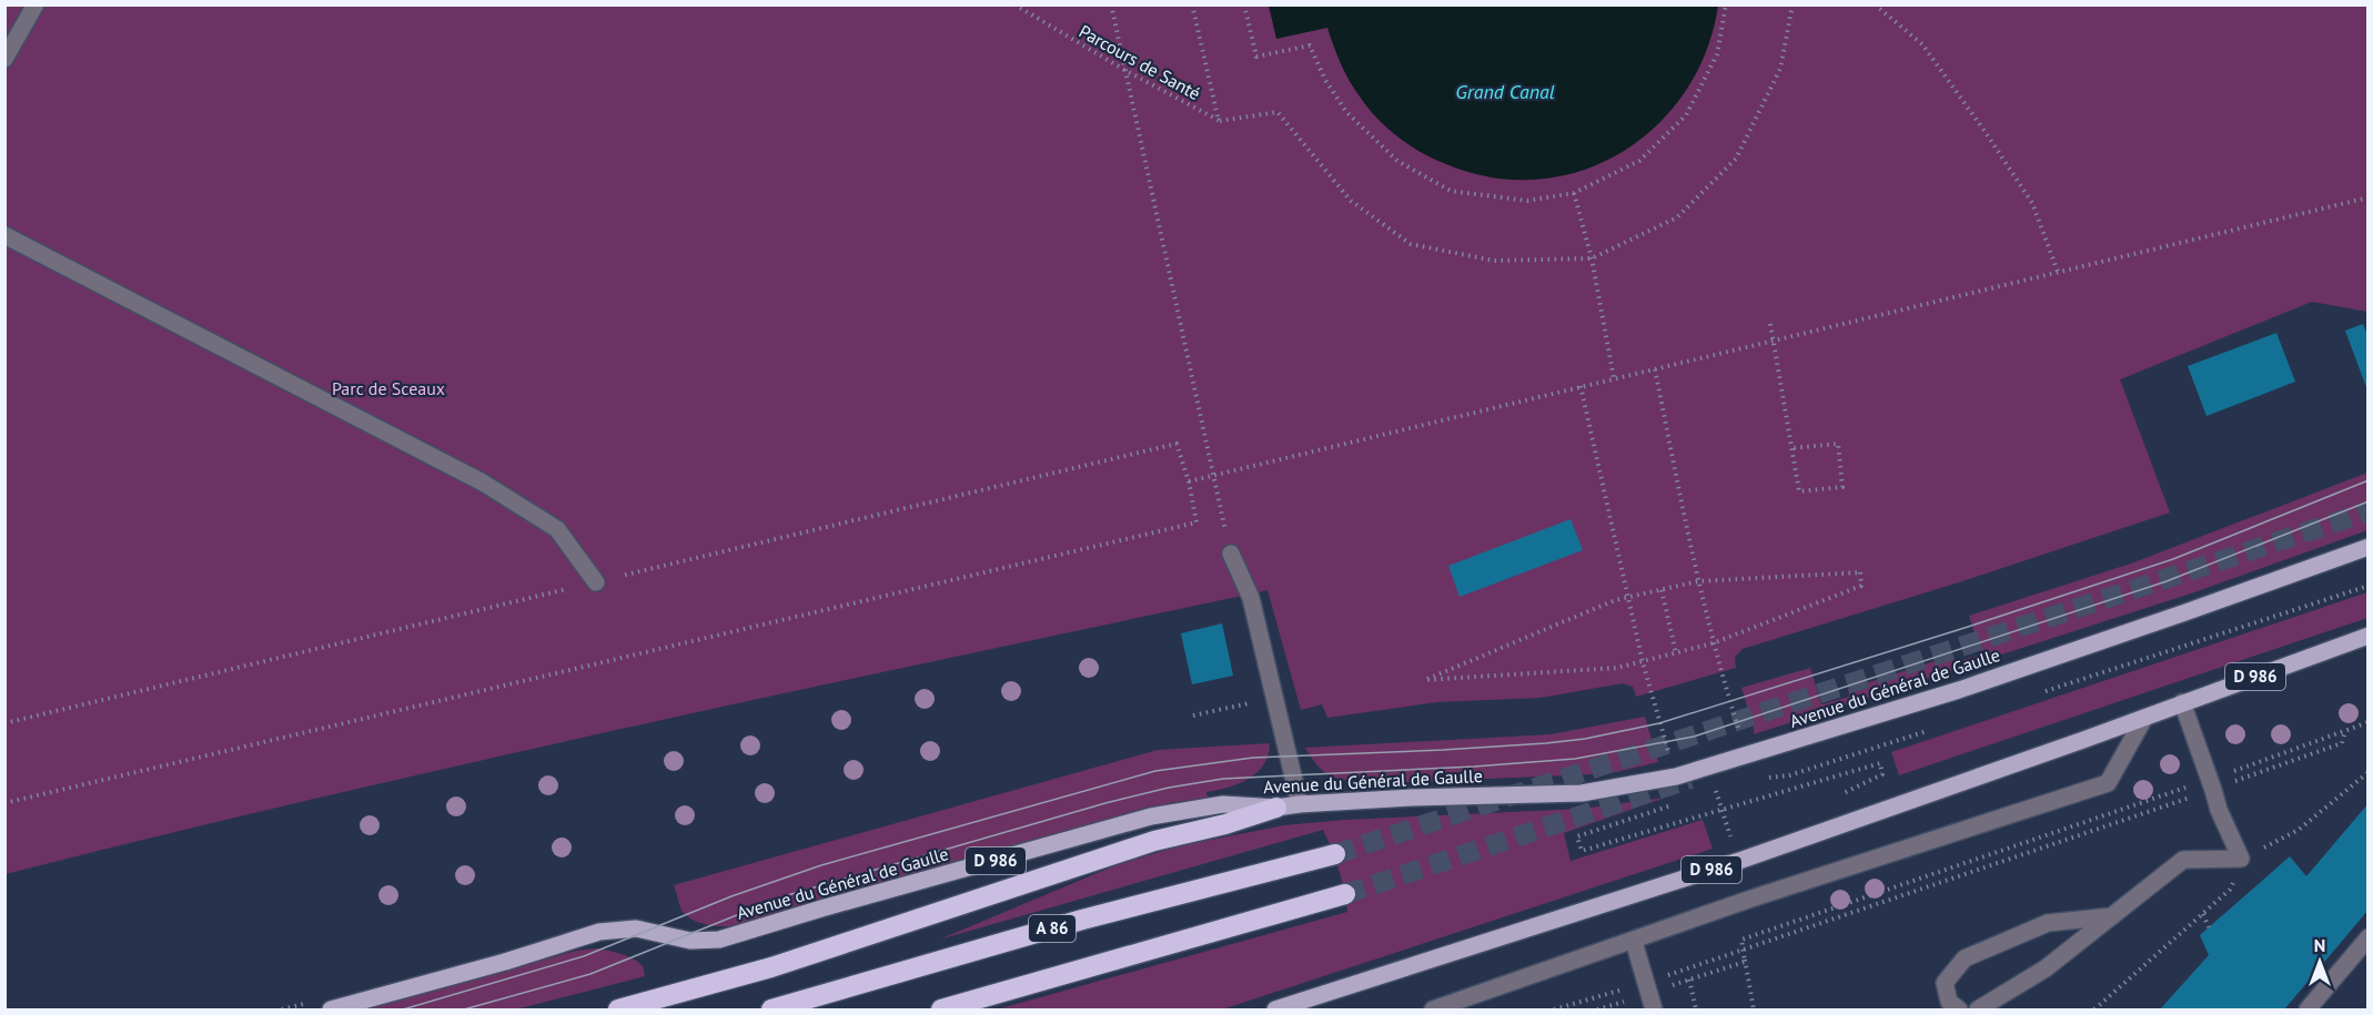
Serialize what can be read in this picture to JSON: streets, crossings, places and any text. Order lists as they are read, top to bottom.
{
  "streets": {
    "highway": ["A 86"],
    "main road": ["D 986", "Avenue du Général de Gaulle"],
    "path": ["Parcours de Santé"]
  },
  "water": ["Grand Canal"],
  "parks": ["Parc de Sceaux"],
  "north": "top"
}
